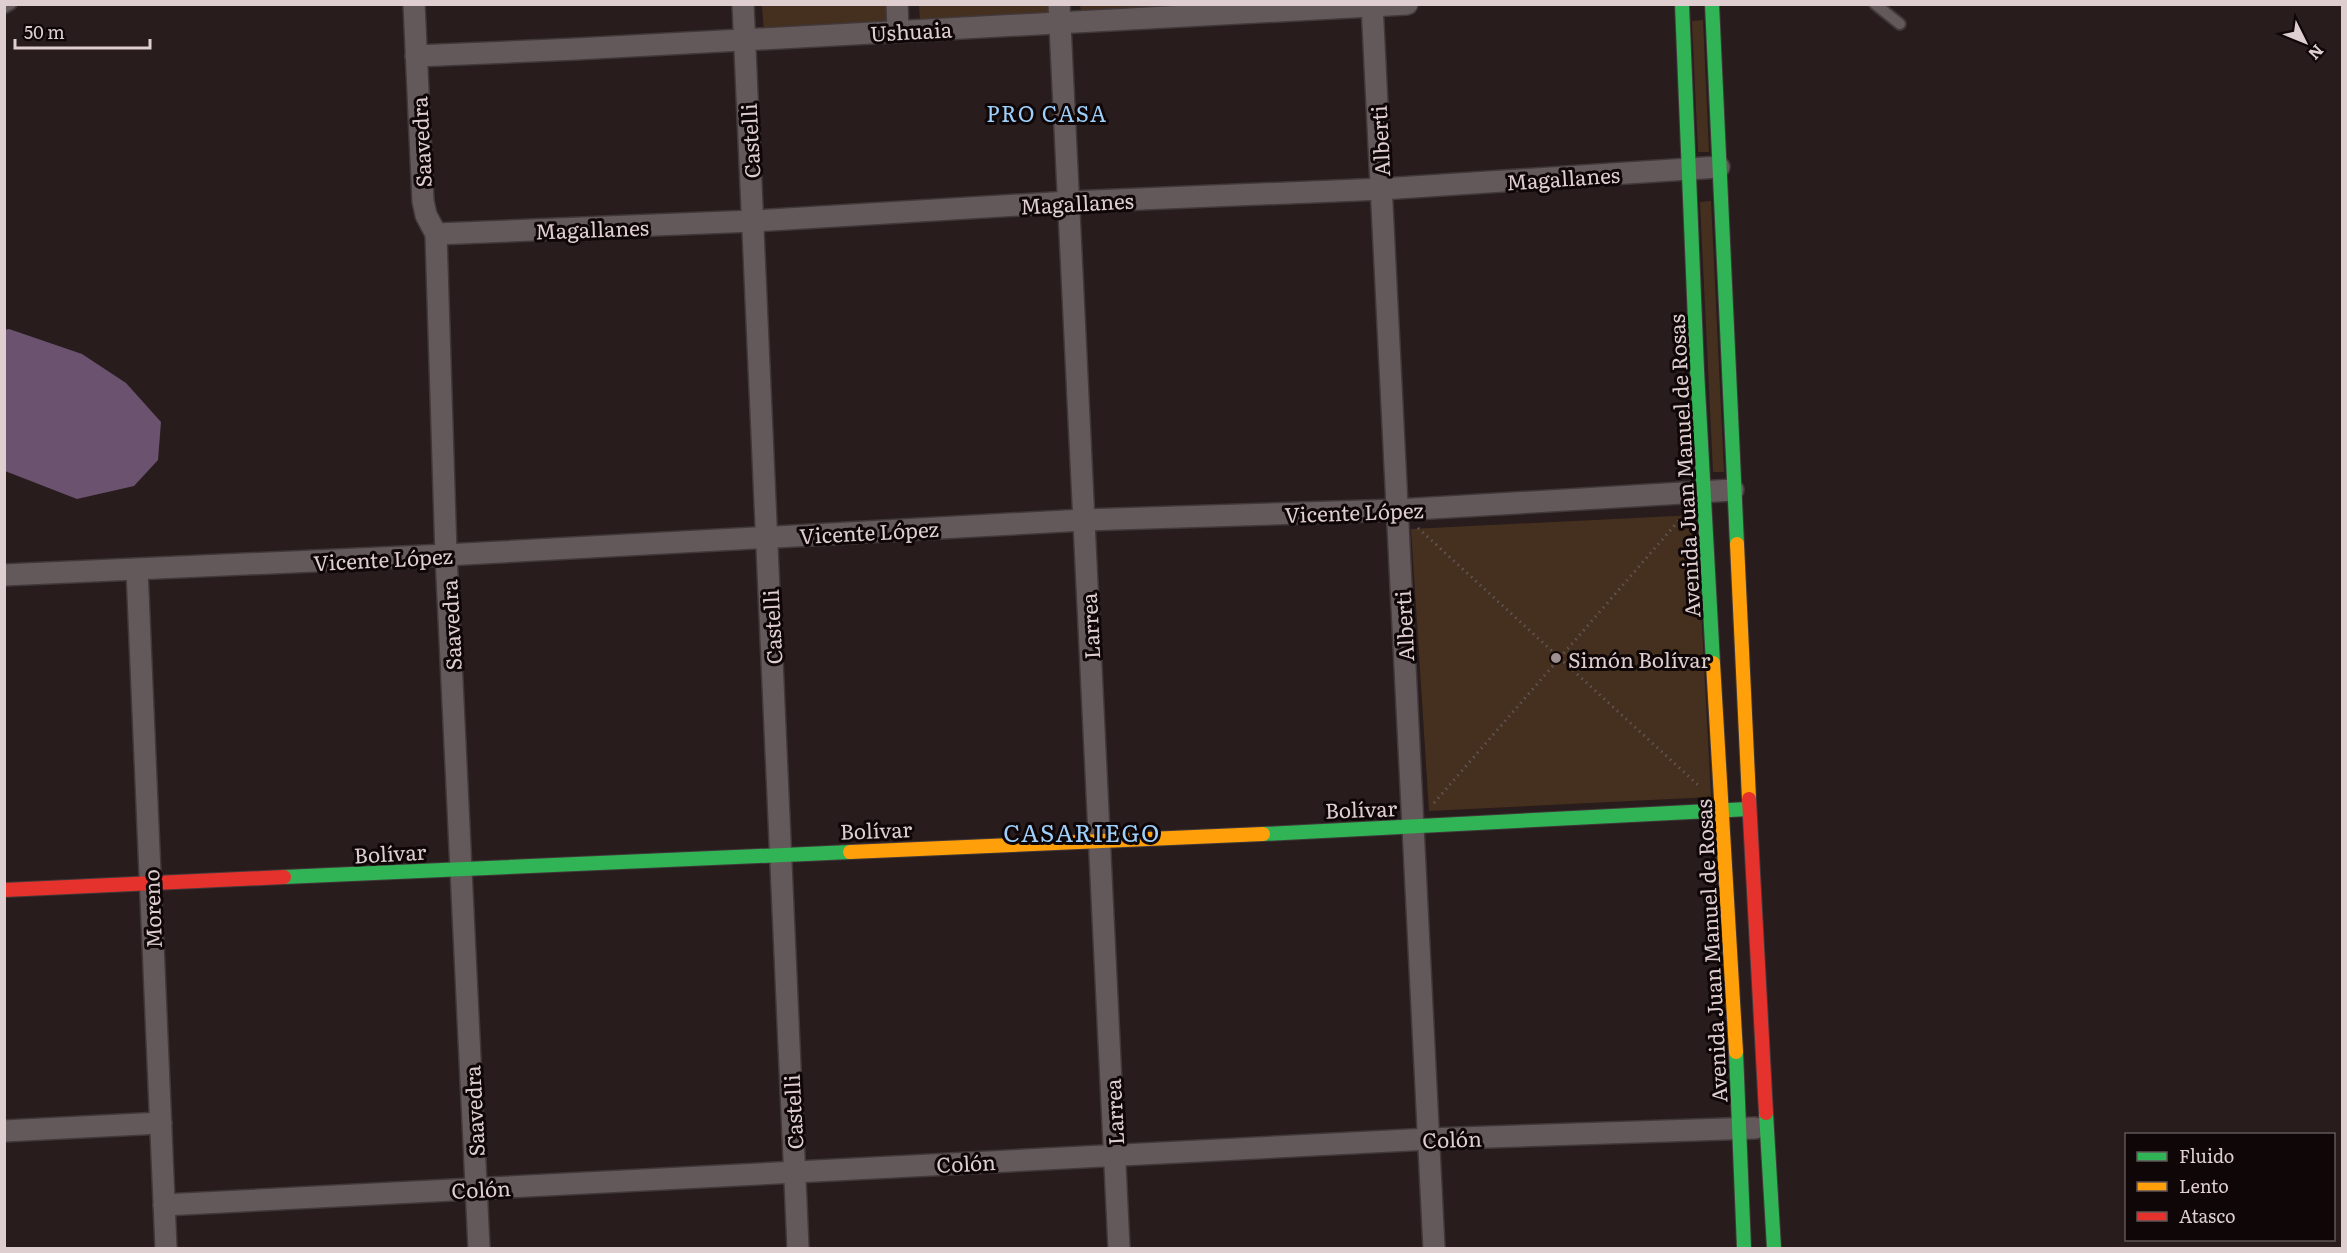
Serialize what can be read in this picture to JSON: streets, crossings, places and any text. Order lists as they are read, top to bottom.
{
  "streets": {
    "street": [
      "Ushuaia",
      "Castelli",
      "Alberti",
      "Saavedra",
      "Magallanes",
      "Avenida Juan Manuel de Rosas",
      "Vicente López",
      "Larrea",
      "Bolívar",
      "Moreno",
      "Colón"
    ]
  },
  "crossings": [
    ["Ushuaia", "Castelli"],
    ["Ushuaia", "Alberti"],
    ["Ushuaia", "Saavedra"],
    ["Ushuaia", "Larrea"],
    ["Castelli", "Magallanes"],
    ["Castelli", "Vicente López"],
    ["Castelli", "Bolívar"],
    ["Castelli", "Colón"],
    ["Alberti", "Magallanes"],
    ["Alberti", "Vicente López"],
    ["Alberti", "Bolívar"],
    ["Alberti", "Colón"],
    ["Saavedra", "Magallanes"],
    ["Saavedra", "Vicente López"],
    ["Saavedra", "Bolívar"],
    ["Saavedra", "Colón"],
    ["Magallanes", "Avenida Juan Manuel de Rosas"],
    ["Magallanes", "Larrea"],
    ["Avenida Juan Manuel de Rosas", "Vicente López"],
    ["Avenida Juan Manuel de Rosas", "Bolívar"],
    ["Avenida Juan Manuel de Rosas", "Colón"],
    ["Vicente López", "Larrea"],
    ["Vicente López", "Moreno"],
    ["Larrea", "Bolívar"],
    ["Larrea", "Colón"],
    ["Bolívar", "Moreno"],
    ["Moreno", "Colón"]
  ],
  "districts": ["PRO CASA", "CASARIEGO"],
  "places": ["Simón Bolívar"],
  "legend": ["Fluido", "Lento", "Atasco"],
  "scale_bar": "50 m",
  "north": "bottom right"
}
